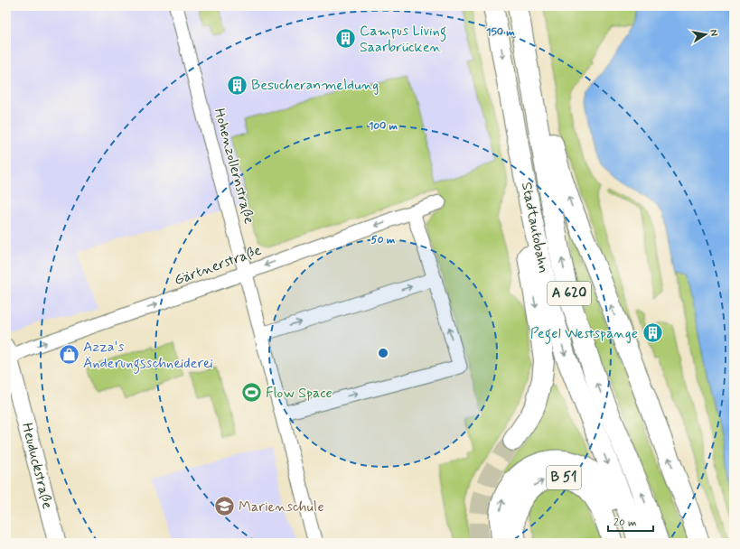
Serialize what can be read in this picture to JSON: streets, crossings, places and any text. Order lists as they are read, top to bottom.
{
  "streets": {
    "main road": ["Stadtautobahn", "A 620", "B 51"],
    "street": ["Hohenzollernstraße", "Gärtnerstraße", "Heuduckstraße"]
  },
  "crossings": [
    ["Hohenzollernstraße", "Gärtnerstraße"],
    ["Gärtnerstraße", "Heuduckstraße"]
  ],
  "places": {
    "building": ["Campus Living Saarbrücken", "Besucheranmeldung", "Pegel Westspange"],
    "shop": ["Azza's Änderungsschneiderei"],
    "sports": ["Flow Space"],
    "school or university": ["Marienschule"]
  },
  "scale_bar": "20 m",
  "north": "right",
  "rings": ["150 m", "100 m", "50 m"]
}
